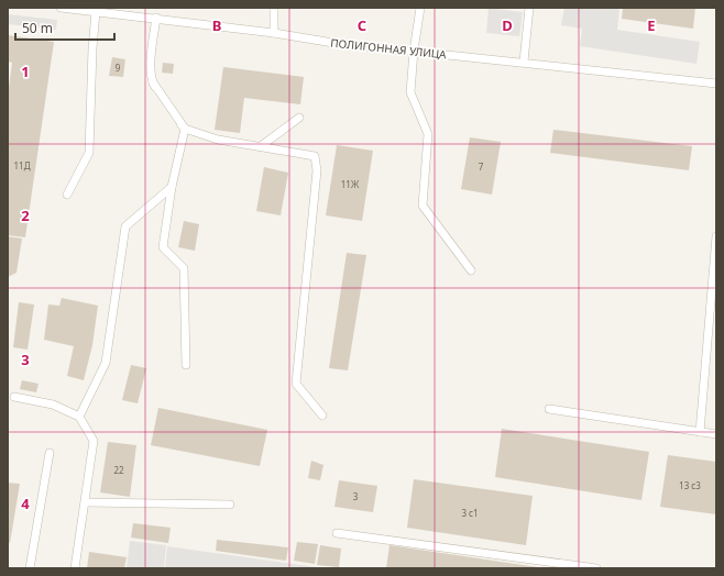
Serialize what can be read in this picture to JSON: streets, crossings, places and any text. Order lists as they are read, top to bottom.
{
  "streets": {
    "lane": ["ПОЛИГОННАЯ УЛИЦА"]
  },
  "house_numbers": [
    "9",
    "11Д",
    "7",
    "11Ж",
    "22",
    "13 с3",
    "3",
    "3 с1"
  ],
  "scale_bar": "50 m",
  "grid": {
    "columns": [
      "B",
      "C",
      "D",
      "E"
    ],
    "rows": [
      "1",
      "2",
      "3",
      "4"
    ]
  }
}
